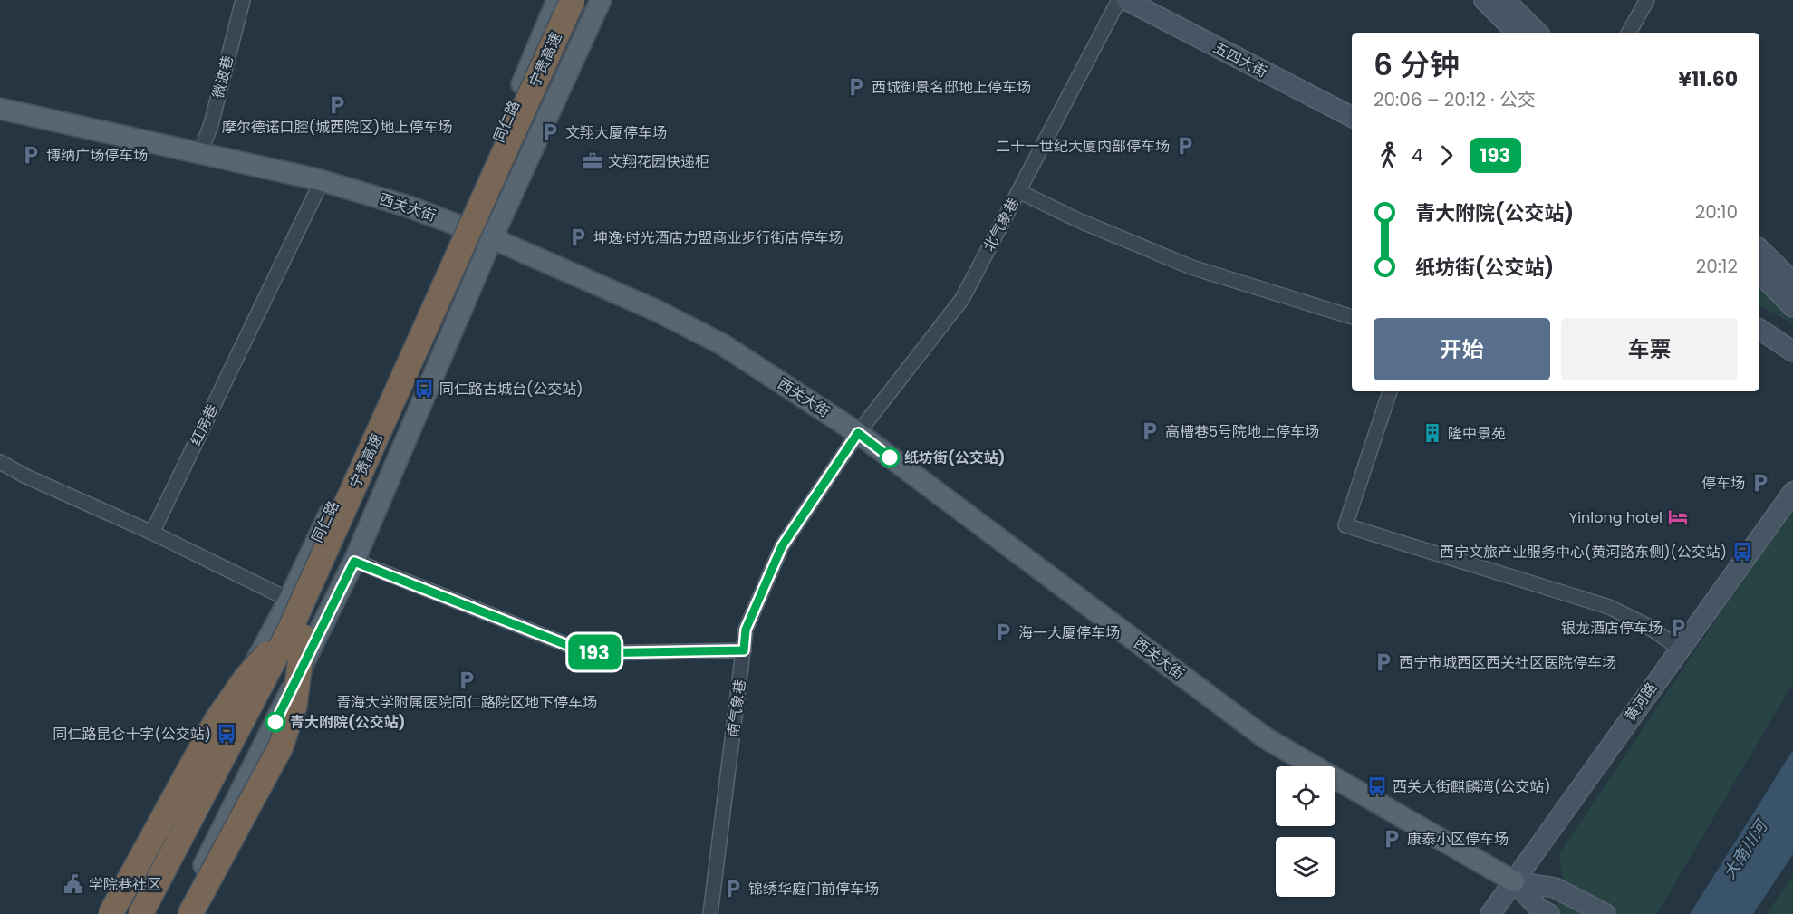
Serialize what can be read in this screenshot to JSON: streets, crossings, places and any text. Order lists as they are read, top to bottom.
{
  "streets": {
    "highway": ["宁贵高速"],
    "main road": [
      "五四大街",
      "同仁路",
      "西关大街",
      "黄河路"
    ],
    "street": [
      "微波巷",
      "北气象巷",
      "红房巷",
      "南气象巷"
    ]
  },
  "crossings": [
    ["微波巷", "西关大街"],
    ["同仁路", "西关大街"],
    ["西关大街", "北气象巷"],
    ["西关大街", "红房巷"],
    ["西关大街", "黄河路"],
    ["西关大街", "南气象巷"],
    ["北气象巷", "南气象巷"]
  ],
  "water": ["大南川河"],
  "places": {
    "parking": [
      "西城御景名邸地上停车场",
      "摩尔德诺口腔(城西院区)地上停车场",
      "文翔大厦停车场",
      "二十一世纪大厦内部停车场",
      "博纳广场停车场",
      "坤逸·时光酒店力盟商业步行街店停车场",
      "高槽巷5号院地上停车场",
      "停车场",
      "银龙酒店停车场",
      "海一大厦停车场",
      "西宁市城西区西关社区医院停车场",
      "青海大学附属医院同仁路院区地下停车场",
      "康泰小区停车场",
      "锦绣华庭门前停车场"
    ],
    "office": ["文翔花园快递柜"],
    "bus stop": [
      "同仁路古城台(公交站)",
      "西宁文旅产业服务中心(黄河路东侧)(公交站)",
      "同仁路昆仑十字(公交站)",
      "西关大街麒麟湾(公交站)"
    ],
    "building": ["隆中景苑"],
    "other": ["纸坊街(公交站)", "青大附院(公交站)"],
    "hotel": ["Yinlong hotel"],
    "public building": ["学院巷社区"]
  },
  "lines": ["bus line 193"],
  "page": {
    "on_map": "193",
    "heading": ["6 分钟", "20:06 – 20:12 · 公交", "¥11.60"],
    "legs": ["4", "193"],
    "list": [
      {
        "name": "青大附院(公交站)",
        "value": "20:10"
      },
      {
        "name": "纸坊街(公交站)",
        "value": "20:12"
      }
    ],
    "buttons": ["开始", "车票"]
  }
}
